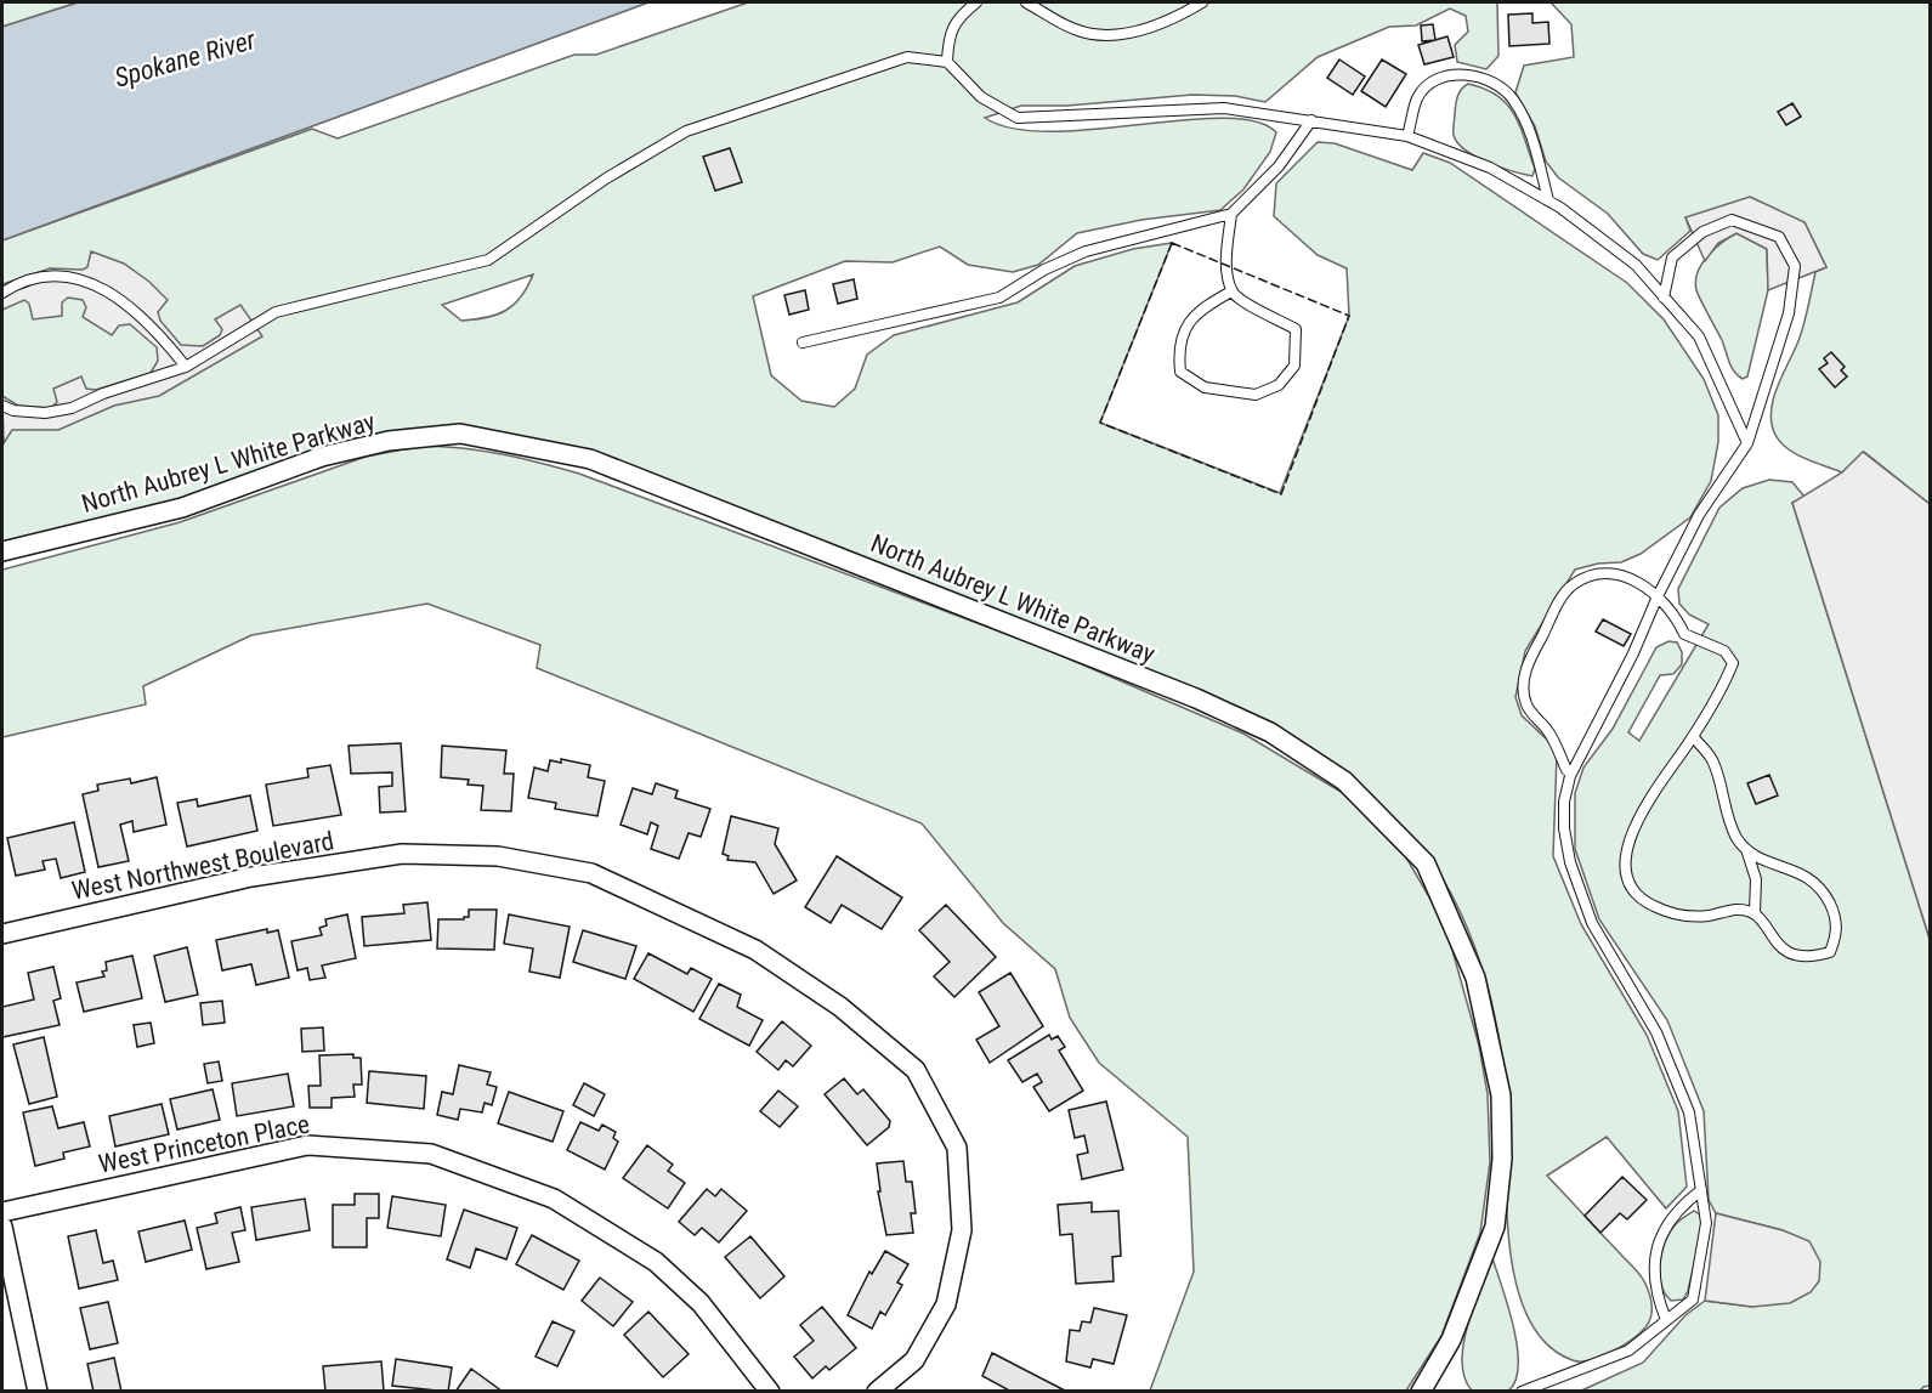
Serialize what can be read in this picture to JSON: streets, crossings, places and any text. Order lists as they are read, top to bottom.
{
  "streets": {
    "street": ["North Aubrey L White Parkway", "West Northwest Boulevard", "West Princeton Place"]
  },
  "water": ["Spokane River"]
}
